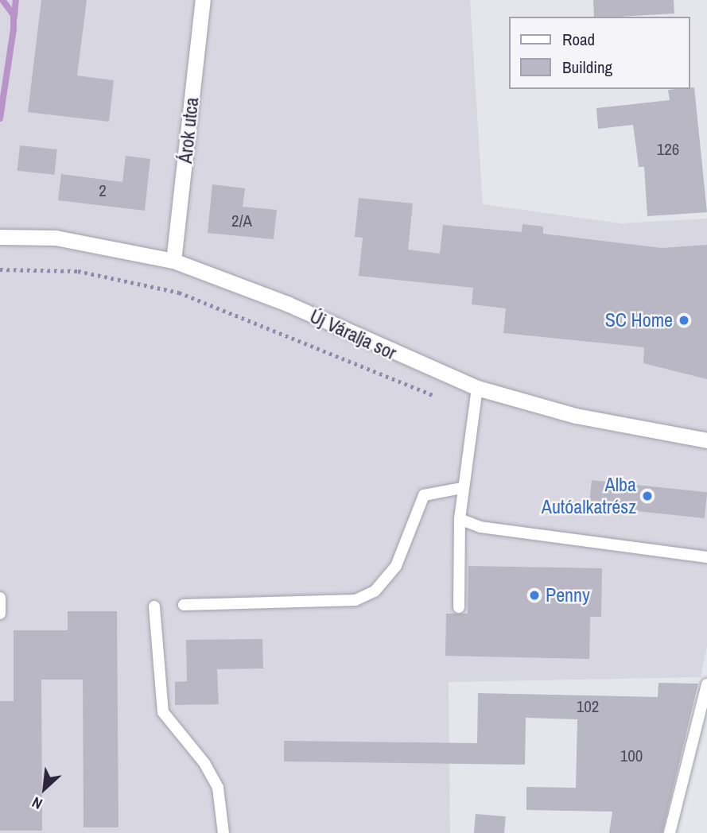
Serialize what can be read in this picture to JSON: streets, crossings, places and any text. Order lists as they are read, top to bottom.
{
  "streets": {
    "street": ["Árok utca", "Új Váralja sor"]
  },
  "crossings": [
    ["Árok utca", "Új Váralja sor"]
  ],
  "places": ["SC Home", "Alba Autóalkatrész", "Penny"],
  "house_numbers": [
    "126",
    "2",
    "2/A",
    "102",
    "100"
  ],
  "legend": ["Road", "Building"],
  "north": "bottom left"
}
